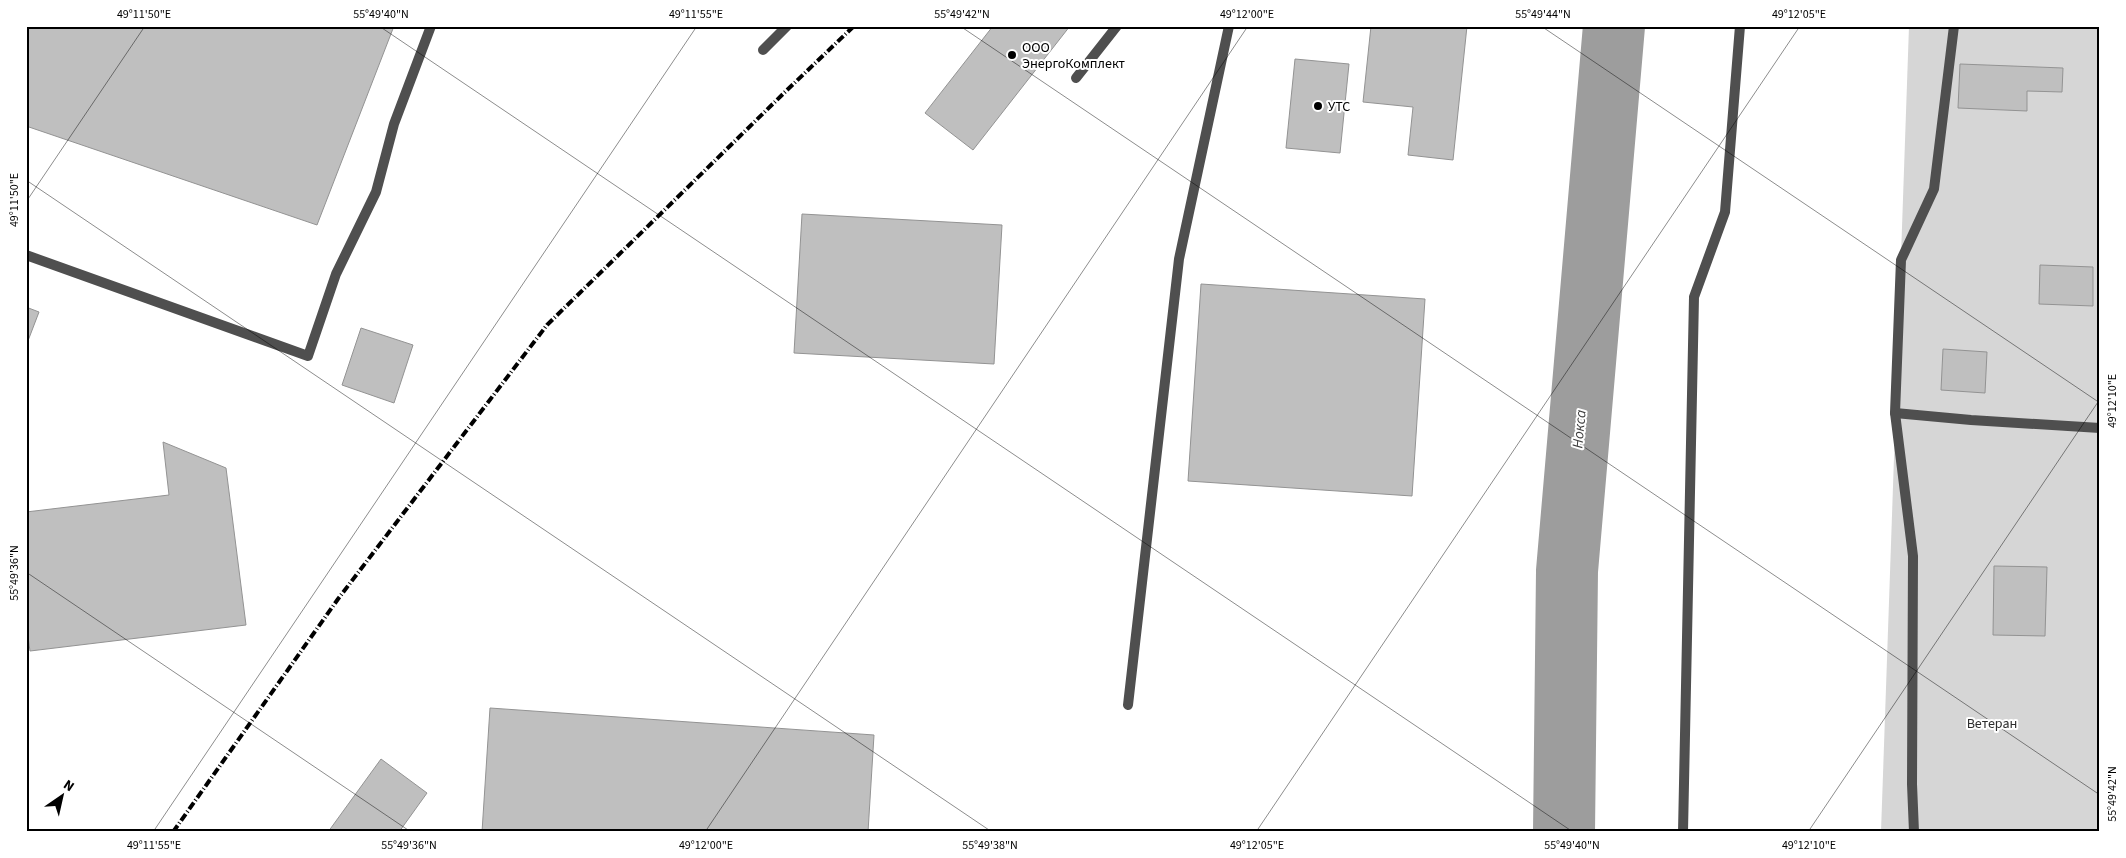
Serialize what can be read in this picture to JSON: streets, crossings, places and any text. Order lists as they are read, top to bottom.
{
  "water": ["Нокса"],
  "parks": ["Ветеран"],
  "places": ["ООО ЭнергоКомплект", "УТС"],
  "north": "top right",
  "coordinates": [
    "49°11'50\"E",
    "55°49'40\"N",
    "49°11'55\"E",
    "55°49'42\"N",
    "49°12'00\"E",
    "55°49'44\"N",
    "49°12'05\"E",
    "49°12'10\"E",
    "55°49'36\"N",
    "55°49'38\"N"
  ]
}
